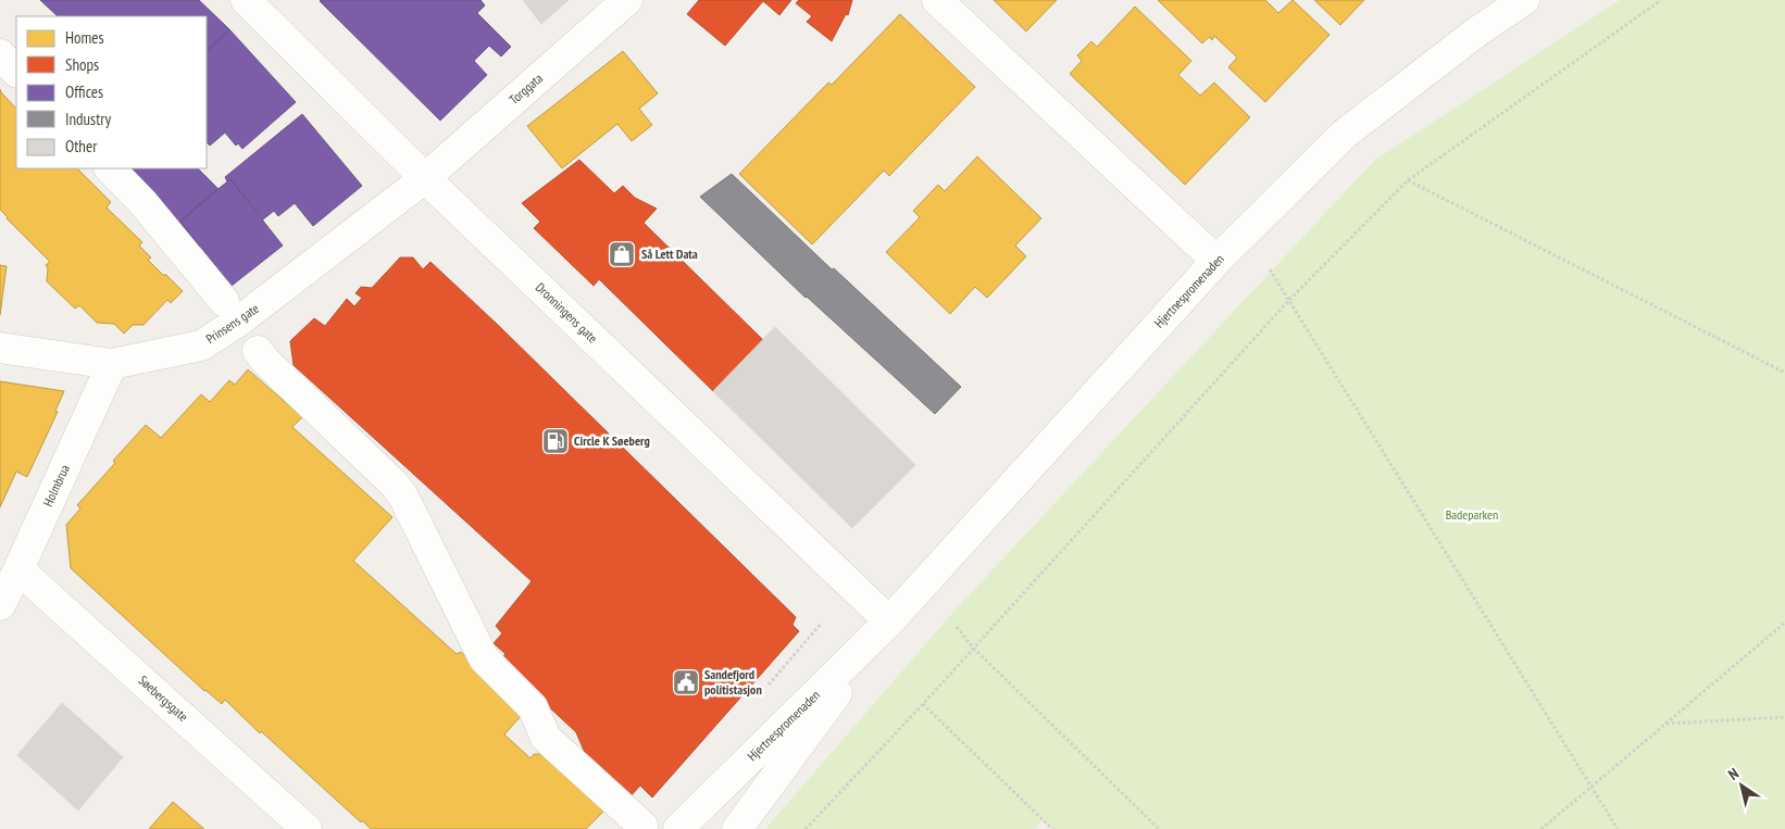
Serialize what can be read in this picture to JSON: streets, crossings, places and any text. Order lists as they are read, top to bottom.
{
  "streets": {
    "street": [
      "Torggata",
      "Hjertnespromenaden",
      "Dronningens gate",
      "Prinsens gate",
      "Holmbrua",
      "Søebergsgate"
    ]
  },
  "crossings": [
    ["Torggata", "Dronningens gate"],
    ["Torggata", "Prinsens gate"],
    ["Hjertnespromenaden", "Dronningens gate"],
    ["Dronningens gate", "Prinsens gate"],
    ["Prinsens gate", "Holmbrua"],
    ["Holmbrua", "Søebergsgate"]
  ],
  "parks": ["Badeparken"],
  "places": {
    "shop": ["Så Lett Data"],
    "fuel station": ["Circle K Søeberg"],
    "public building": ["Sandefjord politistasjon"]
  },
  "legend": [
    "Homes",
    "Shops",
    "Offices",
    "Industry",
    "Other"
  ],
  "north": "top left"
}
